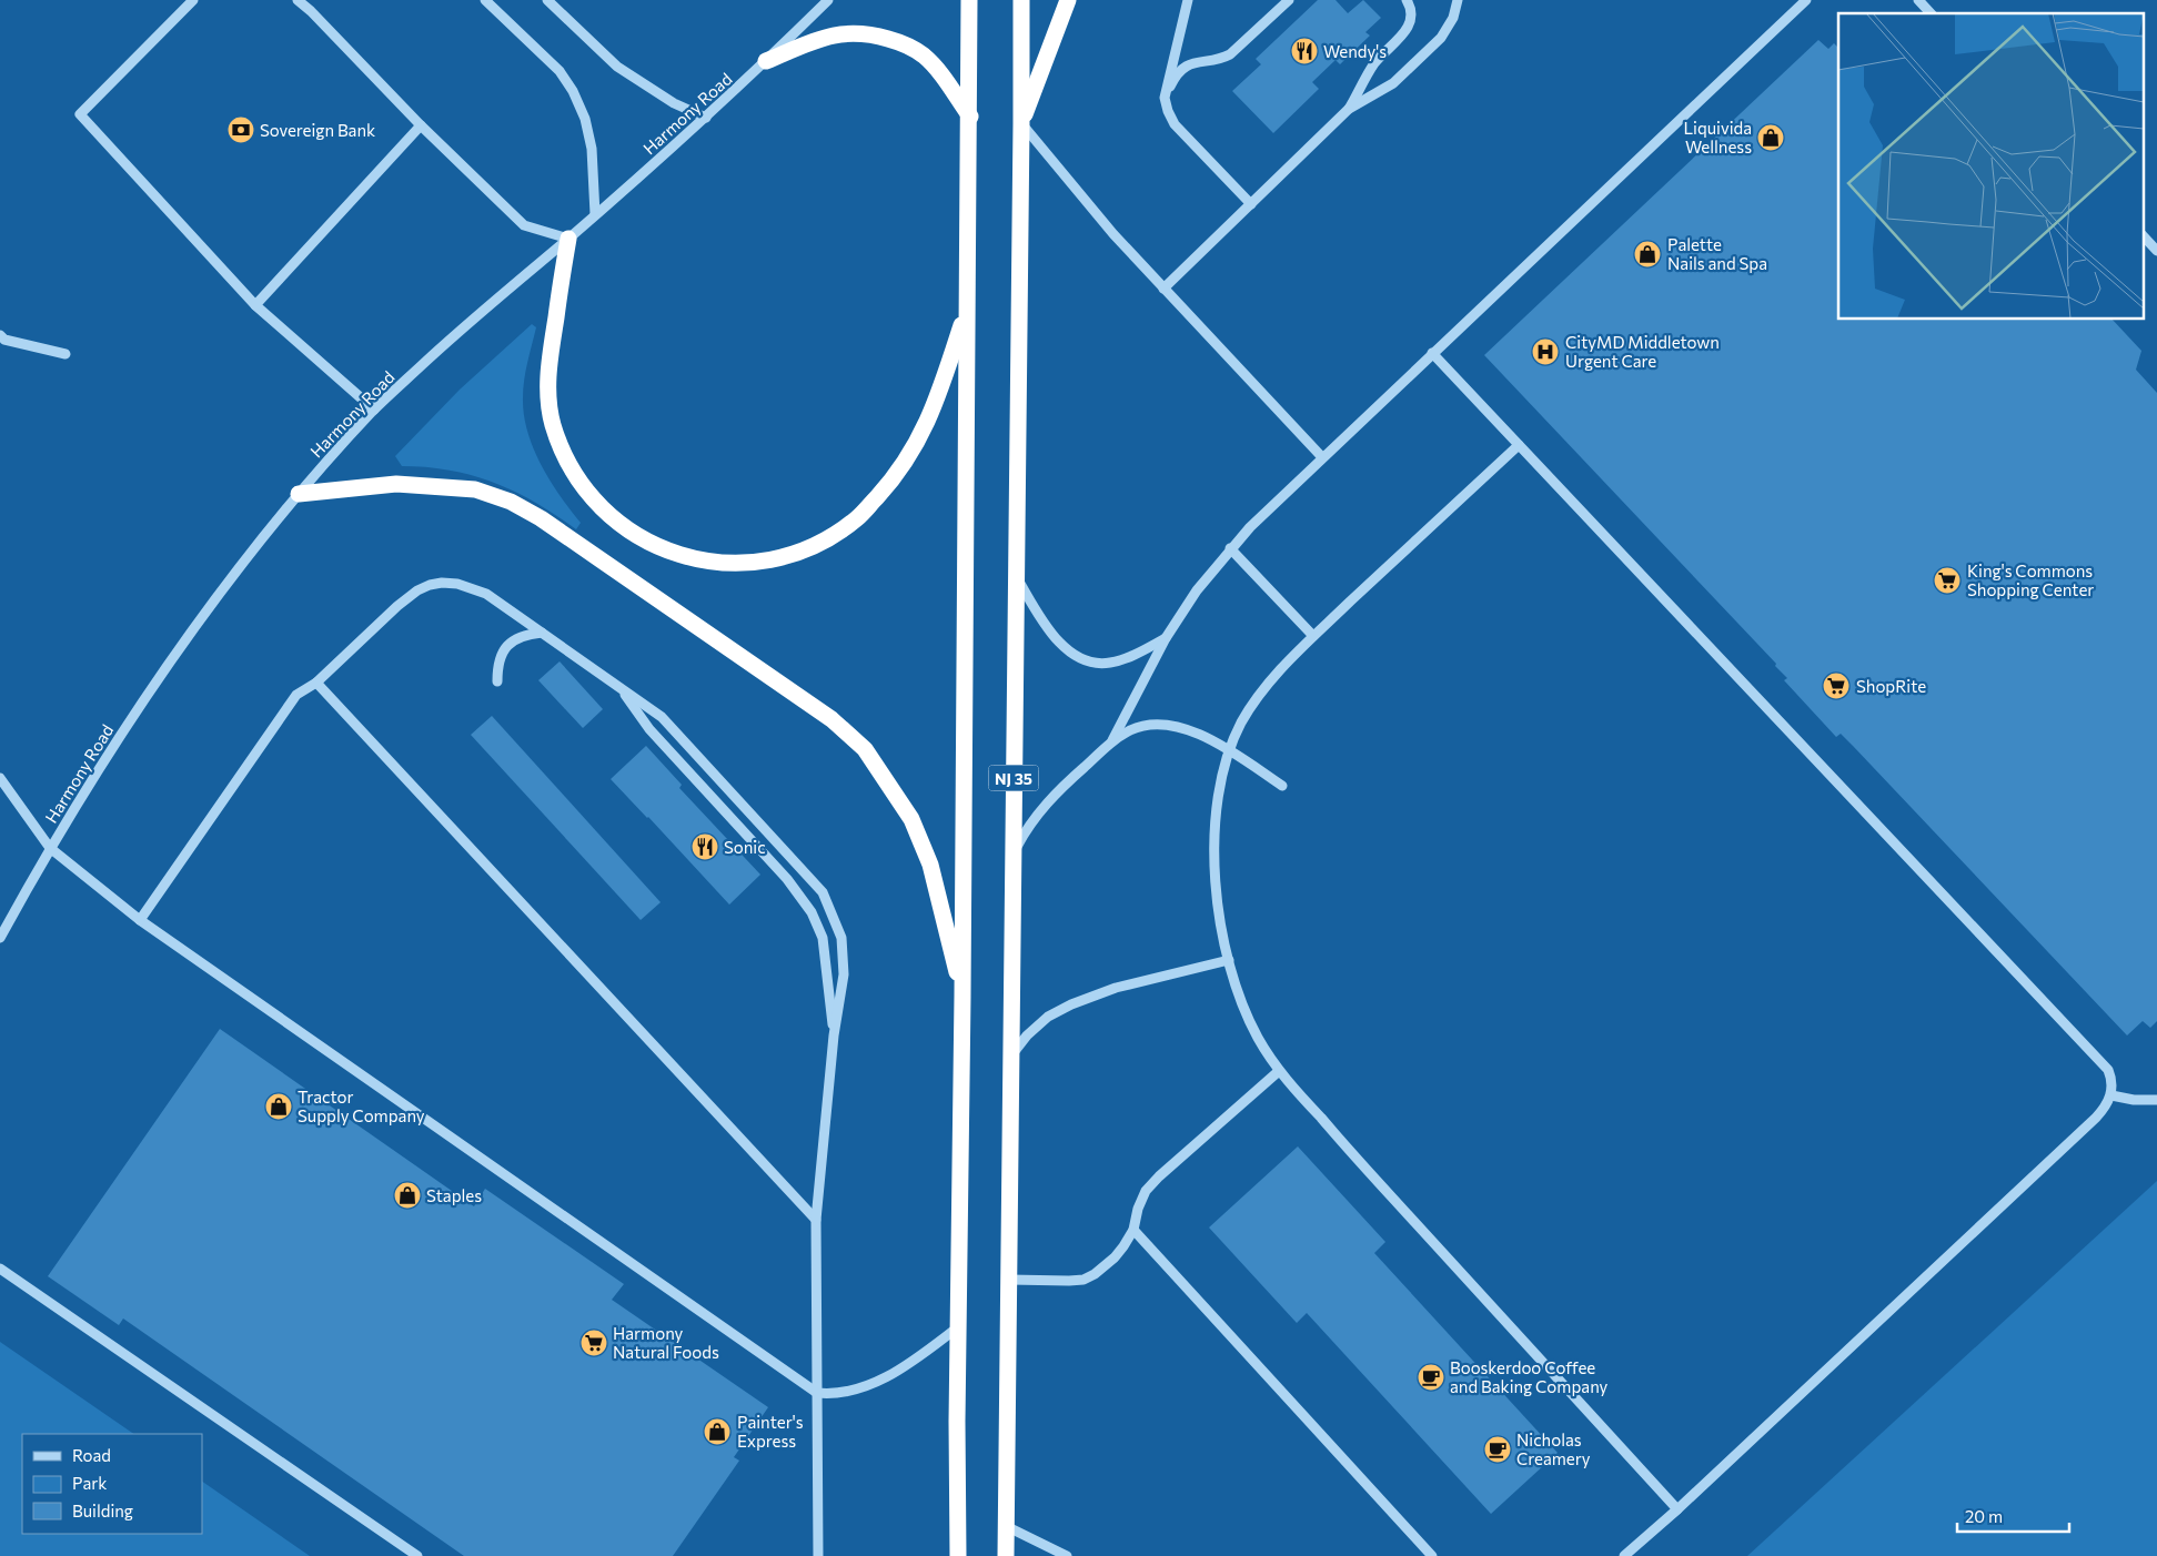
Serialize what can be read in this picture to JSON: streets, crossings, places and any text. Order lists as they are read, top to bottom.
{
  "streets": {
    "highway": ["NJ 35"],
    "street": ["Harmony Road"]
  },
  "places": {
    "restaurant": ["Wendy's", "Sonic"],
    "bank": ["Sovereign Bank"],
    "shop": [
      "Liquivida Wellness",
      "Palette Nails and Spa",
      "Tractor Supply Company",
      "Staples",
      "Painter's Express"
    ],
    "hospital": ["CityMD Middletown Urgent Care"],
    "supermarket": ["King's Commons Shopping Center", "ShopRite", "Harmony Natural Foods"],
    "cafe": ["Booskerdoo Coffee and Baking Company", "Nicholas Creamery"]
  },
  "legend": ["Road", "Park", "Building"],
  "scale_bar": "20 m"
}
